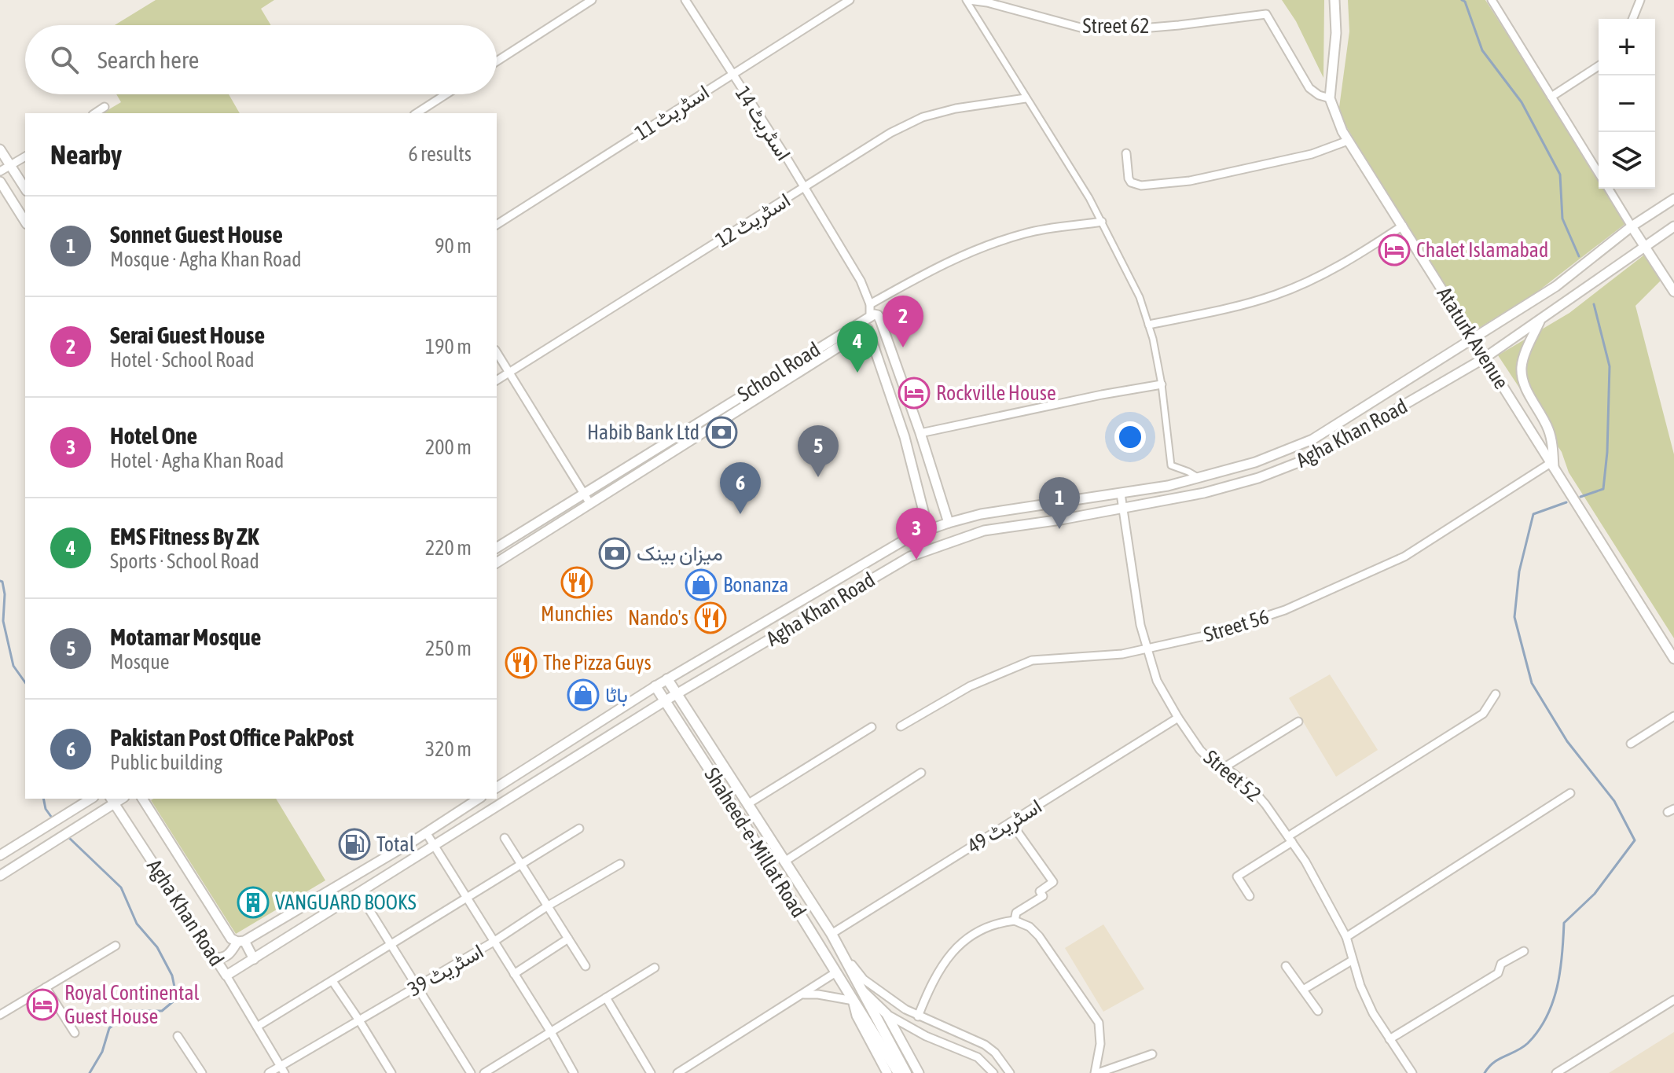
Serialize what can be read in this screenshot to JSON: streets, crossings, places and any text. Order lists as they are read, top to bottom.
{
  "streets": {
    "main road": ["Shaheed-e-Millat Road"],
    "street": [
      "Street 62",
      "اسٹریٹ 11",
      "اسٹریٹ 14",
      "اسٹریٹ 12",
      "Ataturk Avenue",
      "School Road",
      "Agha Khan Road",
      "Street 56",
      "Street 52",
      "اسٹریٹ 49",
      "اسٹریٹ 39"
    ]
  },
  "crossings": [
    ["Street 62", "Ataturk Avenue"],
    ["اسٹریٹ 11", "اسٹریٹ 14"],
    ["اسٹریٹ 14", "اسٹریٹ 12"],
    ["اسٹریٹ 14", "School Road"],
    ["Ataturk Avenue", "Agha Khan Road"],
    ["Ataturk Avenue", "Street 56"],
    ["Agha Khan Road", "Street 52"],
    ["Agha Khan Road", "Shaheed-e-Millat Road"],
    ["Street 56", "Street 52"],
    ["Street 52", "اسٹریٹ 49"],
    ["اسٹریٹ 49", "Shaheed-e-Millat Road"]
  ],
  "places": {
    "hotel": ["Chalet Islamabad", "Rockville House", "Royal Continental Guest House"],
    "bank": ["Habib Bank Ltd", "میزان بینک"],
    "restaurant": ["Munchies", "Nando's", "The Pizza Guys"],
    "shop": ["Bonanza", "باٹا"],
    "fuel station": ["Total"],
    "building": ["VANGUARD BOOKS"]
  },
  "page": {
    "map_buttons": ["+", "−"],
    "search": "Search here",
    "heading": ["Nearby", "6 results"],
    "list": [
      {
        "mark": "1",
        "name": "Sonnet Guest House",
        "note": "Mosque · Agha Khan Road",
        "value": "90 m"
      },
      {
        "mark": "2",
        "name": "Serai Guest House",
        "note": "Hotel · School Road",
        "value": "190 m"
      },
      {
        "mark": "3",
        "name": "Hotel One",
        "note": "Hotel · Agha Khan Road",
        "value": "200 m"
      },
      {
        "mark": "4",
        "name": "EMS Fitness By ZK",
        "note": "Sports · School Road",
        "value": "220 m"
      },
      {
        "mark": "5",
        "name": "Motamar Mosque",
        "note": "Mosque",
        "value": "250 m"
      },
      {
        "mark": "6",
        "name": "Pakistan Post Office PakPost",
        "note": "Public building",
        "value": "320 m"
      }
    ],
    "pins": [
      "2",
      "4",
      "5",
      "6",
      "1",
      "3"
    ]
  }
}
